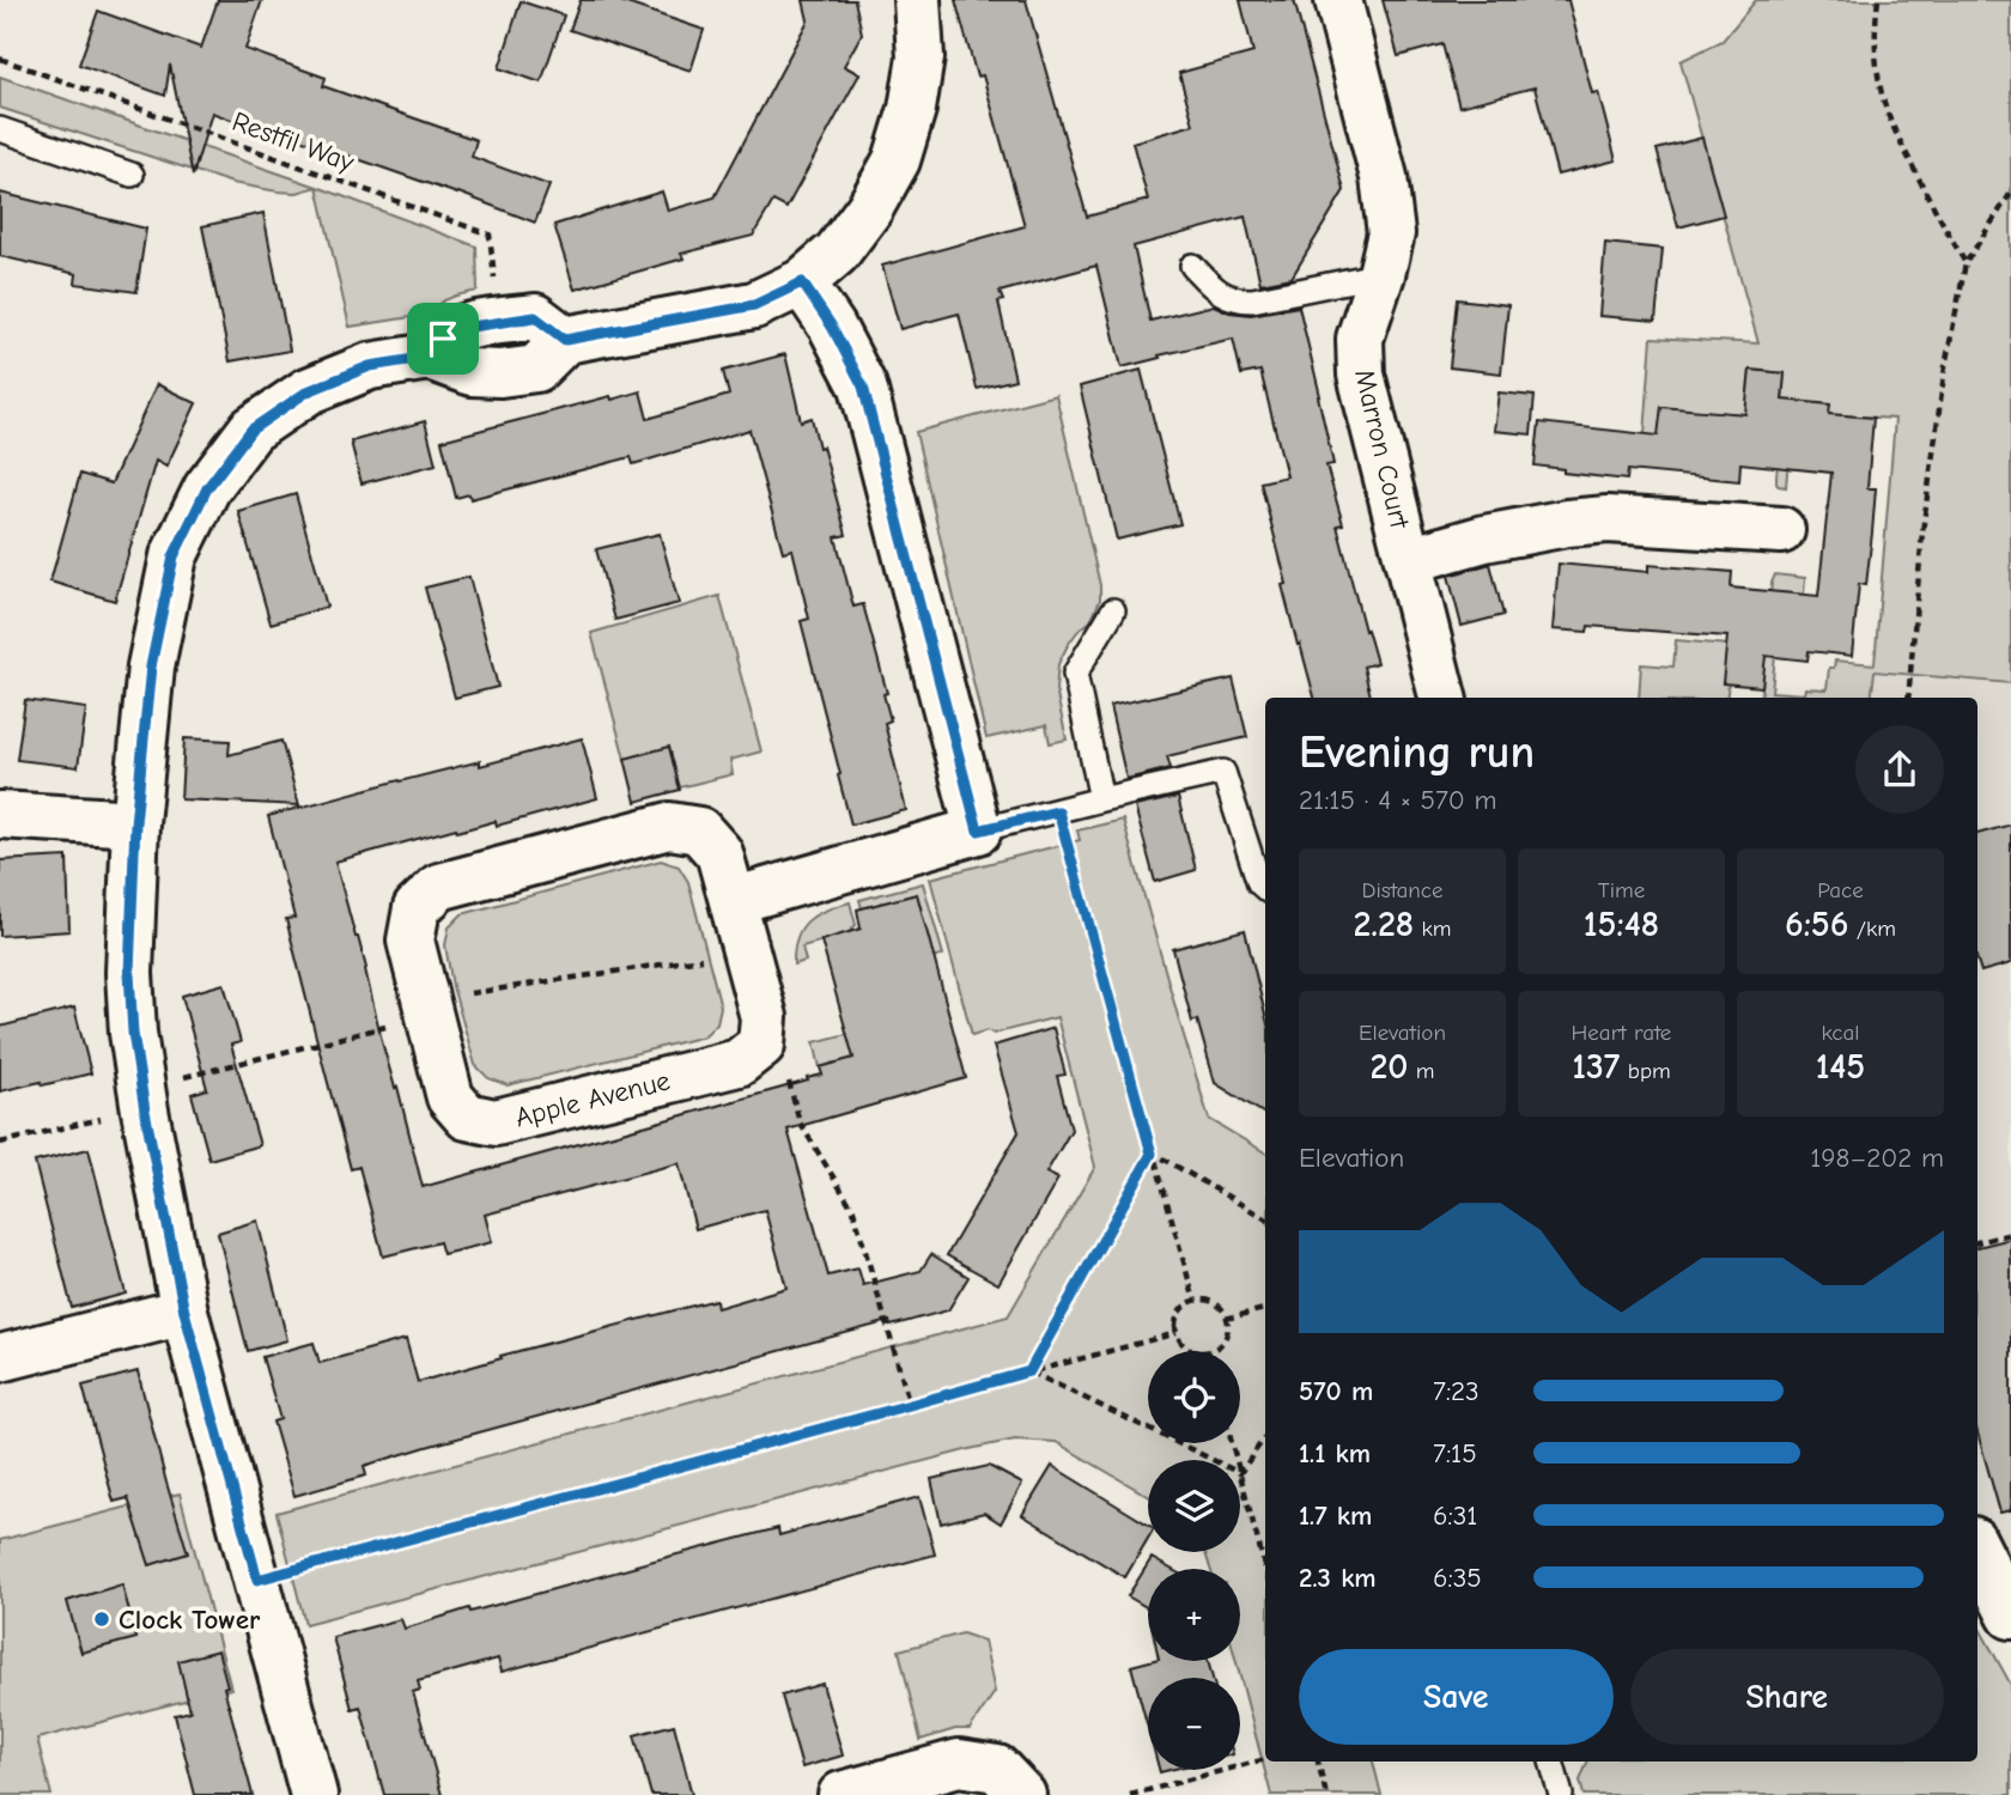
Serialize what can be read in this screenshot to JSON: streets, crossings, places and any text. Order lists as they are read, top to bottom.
{
  "streets": {
    "street": ["Marron Court", "Apple Avenue"],
    "path": ["Restfil Way"]
  },
  "places": ["Clock Tower"],
  "page": {
    "heading": ["Evening run", "21:15 · 4 × 570 m"],
    "stats": [
      ["Distance", "2.28 km"],
      ["Time", "15:48"],
      ["Pace", "6:56 /km"],
      ["Elevation", "20 m"],
      ["Heart rate", "137 bpm"],
      ["kcal", "145"]
    ],
    "chart": ["Elevation", "198–202 m"],
    "map_buttons": ["+", "−"],
    "list": [
      {
        "name": "570 m",
        "note": "7:23"
      },
      {
        "name": "1.1 km",
        "note": "7:15"
      },
      {
        "name": "1.7 km",
        "note": "6:31"
      },
      {
        "name": "2.3 km",
        "note": "6:35"
      }
    ],
    "buttons": ["Save", "Share"]
  }
}
